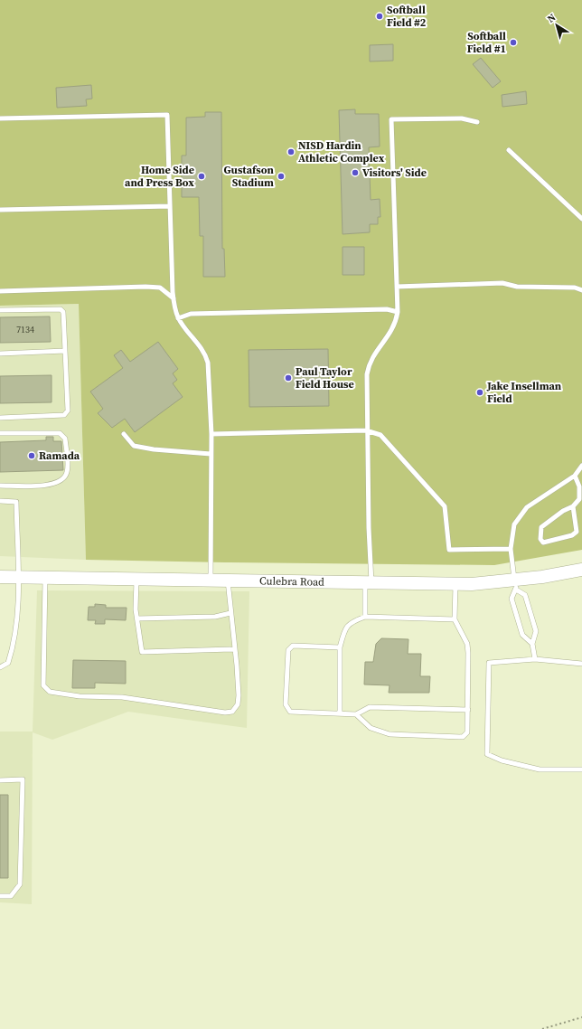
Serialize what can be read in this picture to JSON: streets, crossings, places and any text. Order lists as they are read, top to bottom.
{
  "streets": {
    "main road": ["Culebra Road"]
  },
  "places": [
    "Softball Field #2",
    "Softball Field #1",
    "NISD Hardin Athletic Complex",
    "Visitors' Side",
    "Home Side and Press Box",
    "Gustafson Stadium",
    "Paul Taylor Field House",
    "Jake Insellman Field",
    "Ramada"
  ],
  "house_numbers": ["7134"],
  "north": "top left"
}
